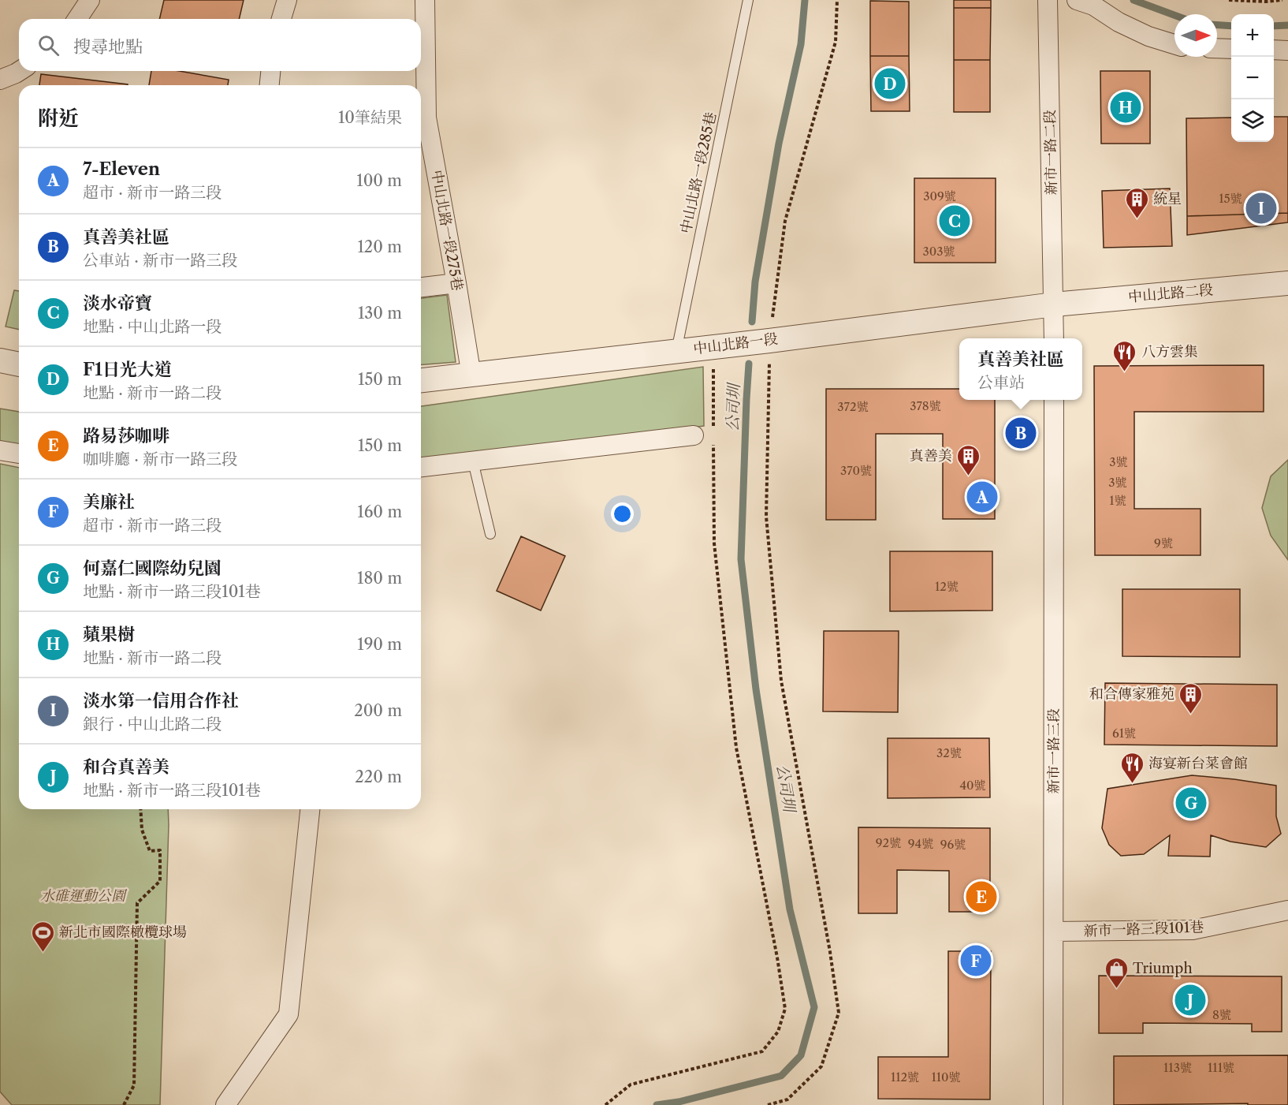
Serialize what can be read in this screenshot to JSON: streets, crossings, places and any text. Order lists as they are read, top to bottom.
{
  "streets": {
    "street": [
      "新市一路二段",
      "中山北路一段275巷",
      "中山北路二段",
      "中山北路一段",
      "新市一路三段",
      "新市一路三段101巷"
    ],
    "lane": ["中山北路一段285巷"]
  },
  "crossings": [
    ["新市一路二段", "中山北路二段"],
    ["新市一路二段", "中山北路一段"],
    ["中山北路一段285巷", "中山北路一段"],
    ["中山北路一段275巷", "中山北路一段"],
    ["中山北路二段", "中山北路一段"],
    ["新市一路三段", "新市一路三段101巷"]
  ],
  "water": ["公司圳"],
  "parks": ["水碓運動公園"],
  "places": {
    "building": ["統星", "真善美", "和合傳家雅苑"],
    "restaurant": ["八方雲集", "海宴新台菜會館"],
    "sports": ["新北市國際橄欖球場"],
    "shop": ["Triumph"]
  },
  "house_numbers": [
    "309號",
    "15號",
    "303號",
    "378號",
    "372號",
    "3號",
    "370號",
    "3號",
    "1號",
    "9號",
    "12號",
    "61號",
    "32號",
    "40號",
    "92號",
    "94號",
    "96號",
    "8號",
    "113號",
    "111號",
    "112號",
    "110號"
  ],
  "north": "right",
  "page": {
    "map_buttons": ["+", "−"],
    "search": "搜尋地點",
    "pins": [
      "D",
      "H",
      "I",
      "C",
      "B",
      "A",
      "G",
      "E",
      "F",
      "J"
    ],
    "heading": ["附近", "10筆結果"],
    "list": [
      {
        "mark": "A",
        "name": "7-Eleven",
        "note": "超市 · 新市一路三段",
        "value": "100 m"
      },
      {
        "mark": "B",
        "name": "真善美社區",
        "note": "公車站 · 新市一路三段",
        "value": "120 m"
      },
      {
        "mark": "C",
        "name": "淡水帝寶",
        "note": "地點 · 中山北路一段",
        "value": "130 m"
      },
      {
        "mark": "D",
        "name": "F1日光大道",
        "note": "地點 · 新市一路二段",
        "value": "150 m"
      },
      {
        "mark": "E",
        "name": "路易莎咖啡",
        "note": "咖啡廳 · 新市一路三段",
        "value": "150 m"
      },
      {
        "mark": "F",
        "name": "美廉社",
        "note": "超市 · 新市一路三段",
        "value": "160 m"
      },
      {
        "mark": "G",
        "name": "何嘉仁國際幼兒園",
        "note": "地點 · 新市一路三段101巷",
        "value": "180 m"
      },
      {
        "mark": "H",
        "name": "蘋果樹",
        "note": "地點 · 新市一路二段",
        "value": "190 m"
      },
      {
        "mark": "I",
        "name": "淡水第一信用合作社",
        "note": "銀行 · 中山北路二段",
        "value": "200 m"
      },
      {
        "mark": "J",
        "name": "和合真善美",
        "note": "地點 · 新市一路三段101巷",
        "value": "220 m"
      }
    ],
    "popup": ["真善美社區", "公車站"]
  }
}
